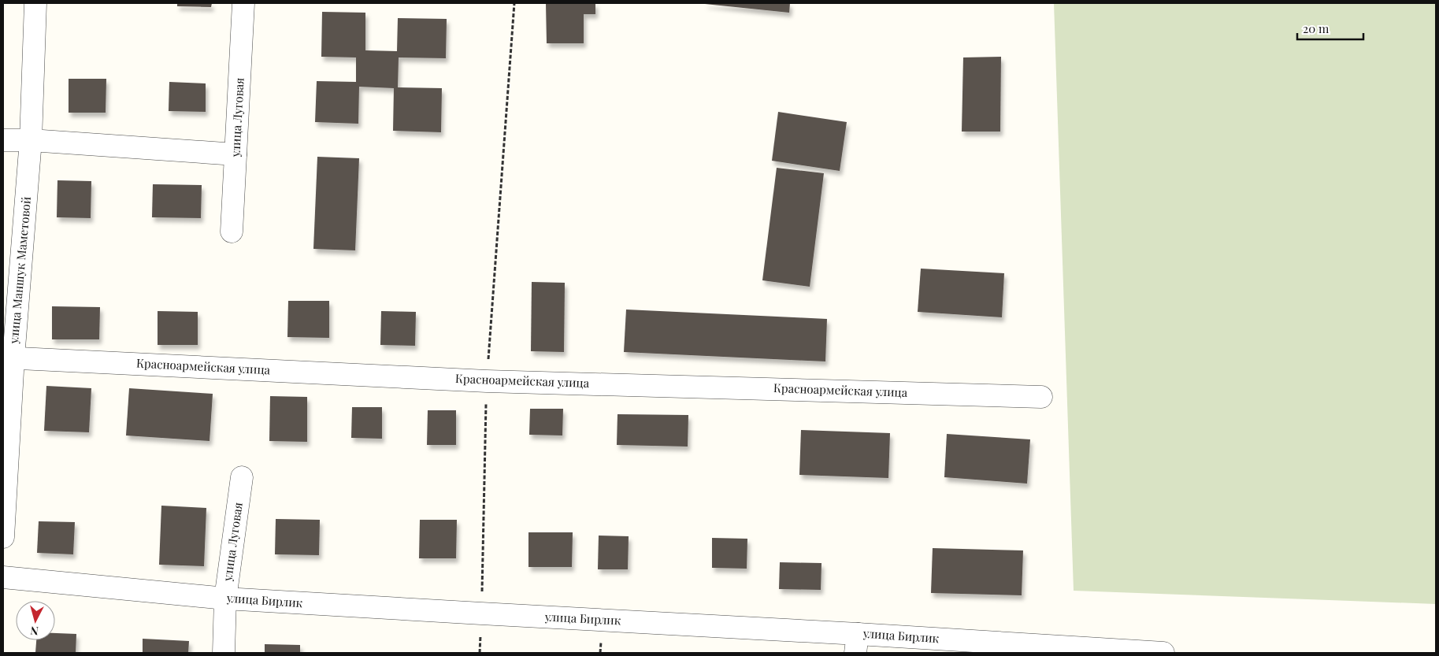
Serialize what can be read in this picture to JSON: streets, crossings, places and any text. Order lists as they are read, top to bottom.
{
  "streets": {
    "street": [
      "улица Луговая",
      "улица Маншук Маметовой",
      "Красноармейская улица",
      "улица Бирлик"
    ]
  },
  "crossings": [
    ["улица Луговая", "улица Бирлик"],
    ["улица Маншук Маметовой", "Красноармейская улица"]
  ],
  "scale_bar": "20 m",
  "north": "bottom"
}
